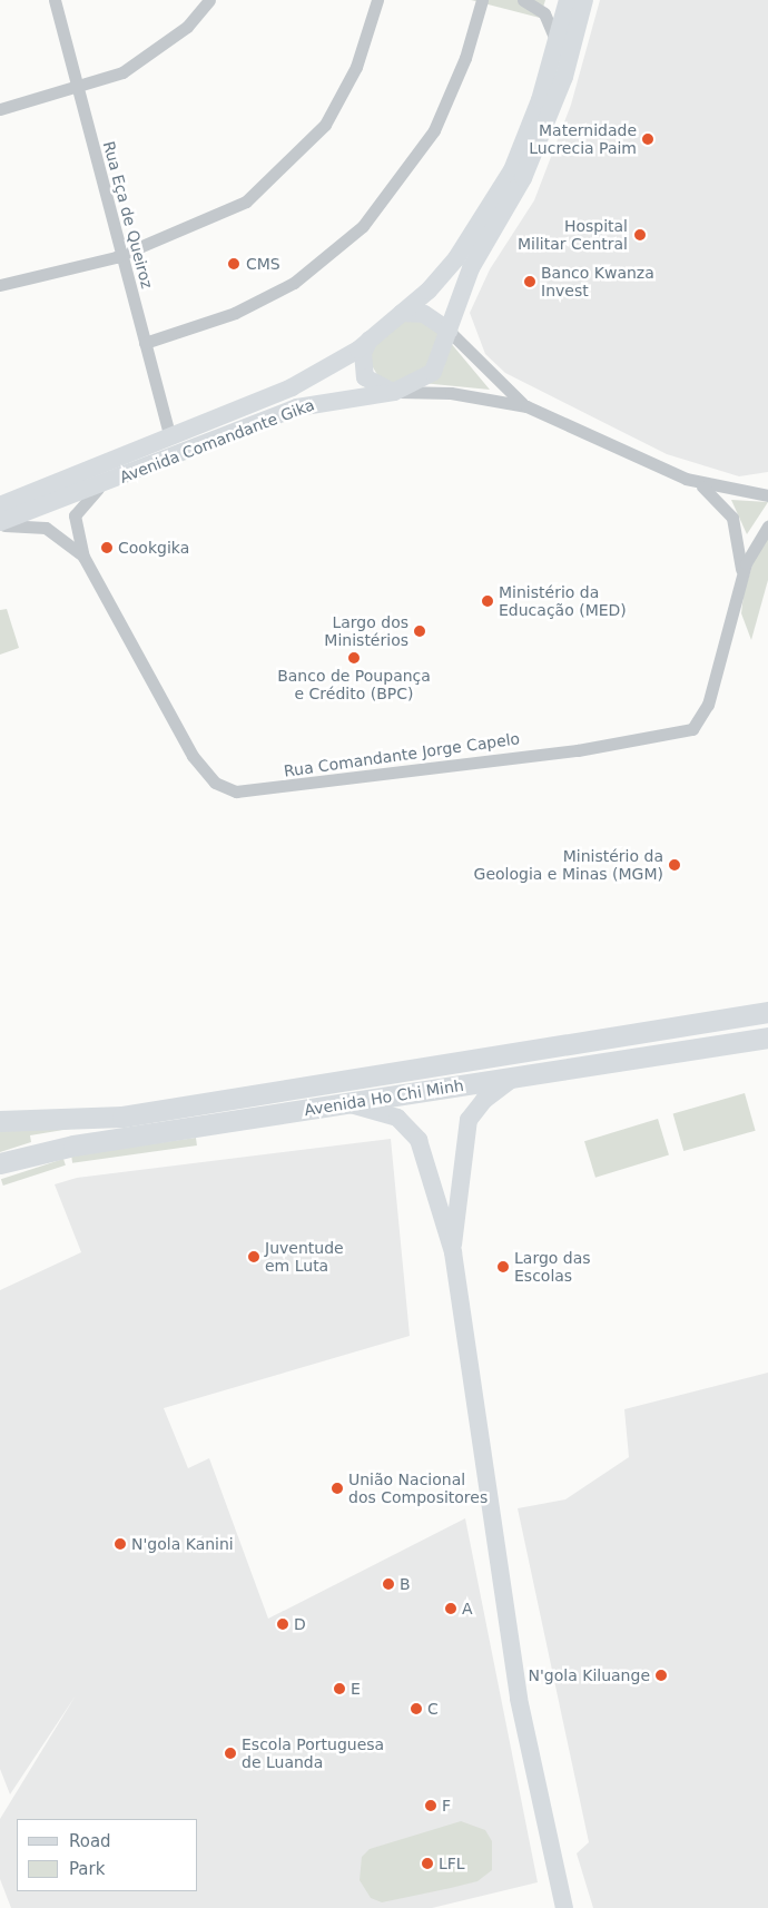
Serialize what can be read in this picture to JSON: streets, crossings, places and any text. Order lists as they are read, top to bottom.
{
  "streets": {
    "main road": ["Avenida Ho Chi Minh"],
    "street": ["Rua Eça de Queiroz", "Avenida Comandante Gika", "Rua Comandante Jorge Capelo"]
  },
  "crossings": [
    ["Rua Eça de Queiroz", "Avenida Comandante Gika"],
    ["Avenida Comandante Gika", "Rua Comandante Jorge Capelo"]
  ],
  "places": [
    "Maternidade Lucrecia Paim",
    "Hospital Militar Central",
    "CMS",
    "Banco Kwanza Invest",
    "Cookgika",
    "Ministério da Educação (MED)",
    "Largo dos Ministérios",
    "Banco de Poupança e Crédito (BPC)",
    "Ministério da Geologia e Minas (MGM)",
    "Juventude em Luta",
    "Largo das Escolas",
    "União Nacional dos Compositores",
    "N'gola Kanini",
    "B",
    "A",
    "D",
    "N'gola Kiluange",
    "E",
    "C",
    "Escola Portuguesa de Luanda",
    "F",
    "LFL"
  ],
  "legend": ["Road", "Park"]
}
